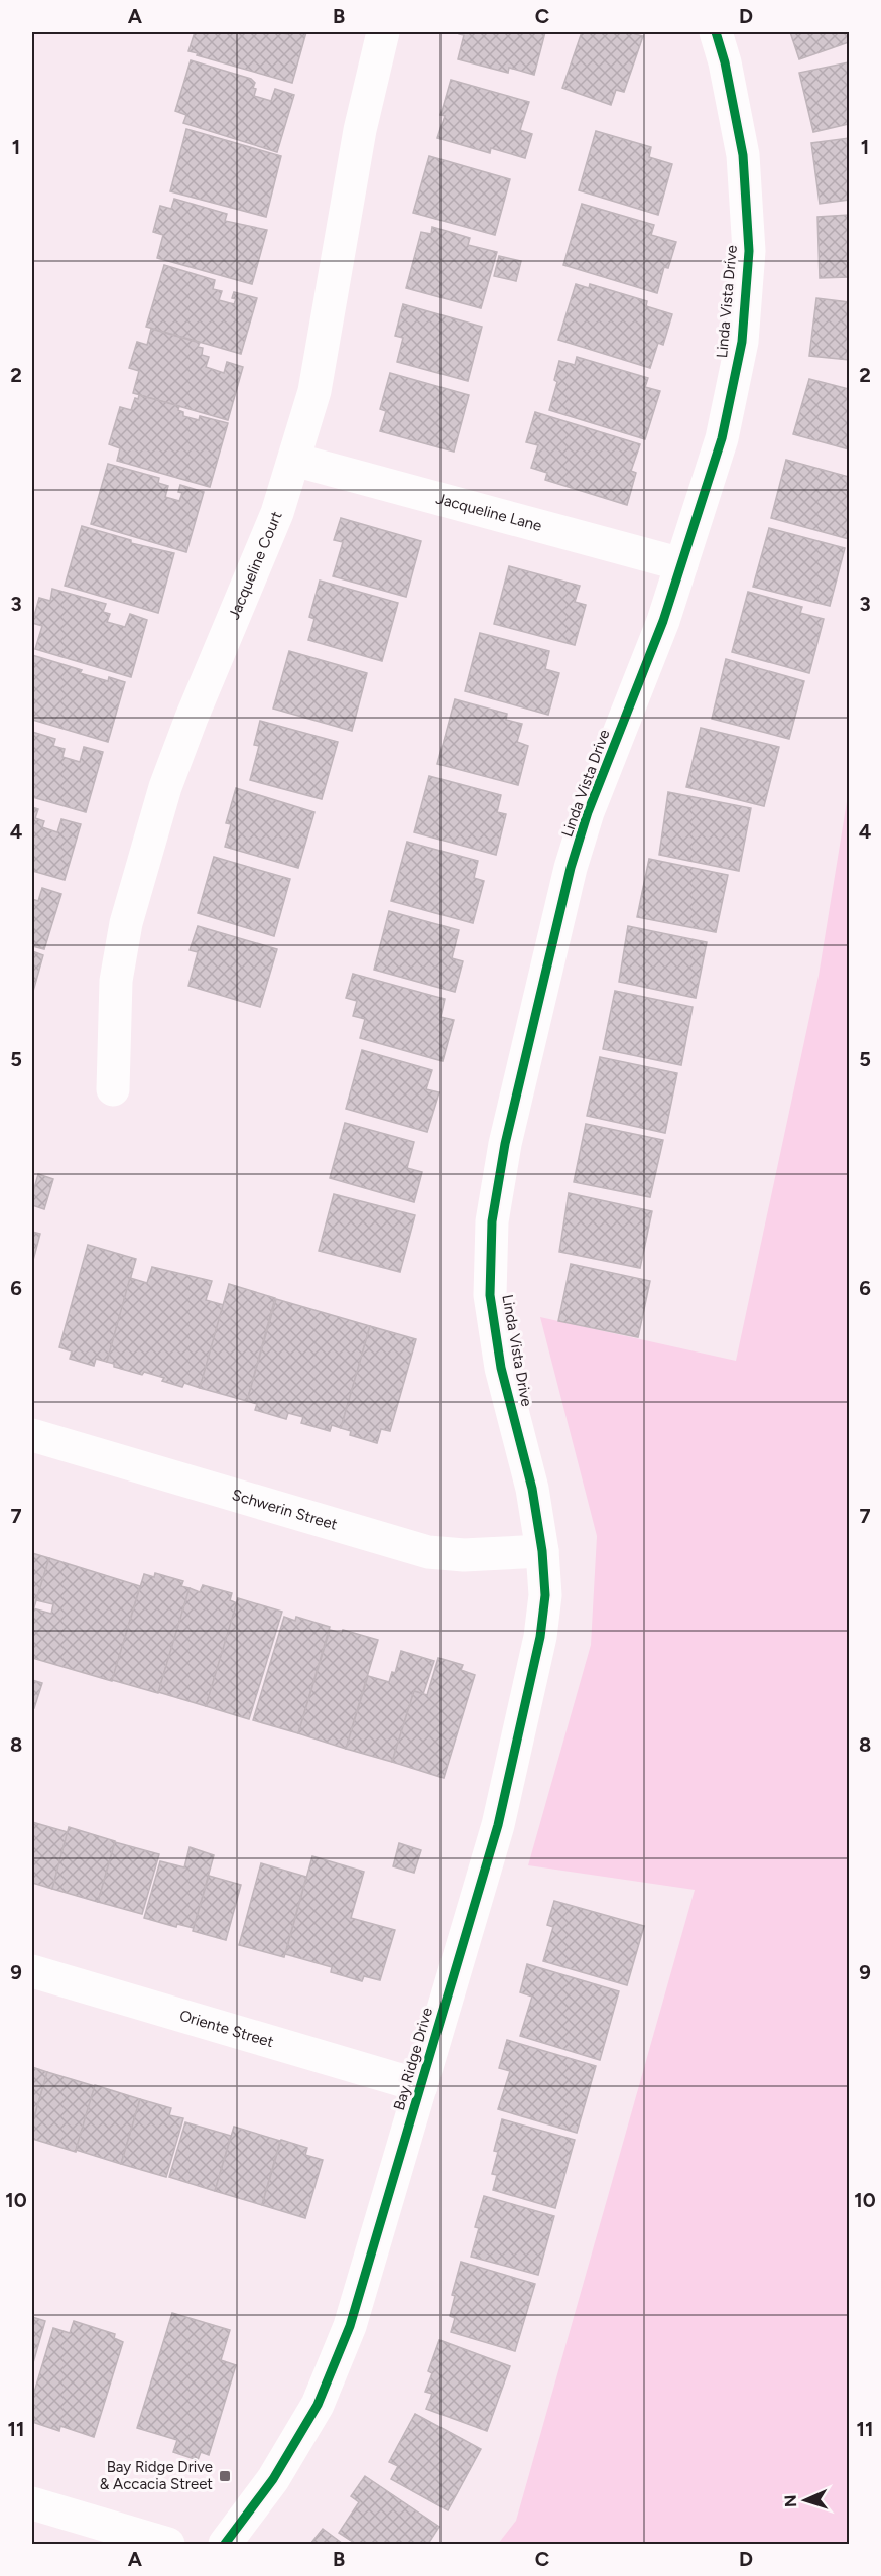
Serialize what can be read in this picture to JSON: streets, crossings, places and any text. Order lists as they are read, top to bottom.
{
  "streets": {
    "street": [
      "Linda Vista Drive",
      "Jacqueline Lane",
      "Jacqueline Court",
      "Schwerin Street",
      "Oriente Street",
      "Bay Ridge Drive"
    ]
  },
  "crossings": [
    ["Linda Vista Drive", "Jacqueline Lane"],
    ["Linda Vista Drive", "Schwerin Street"],
    ["Linda Vista Drive", "Bay Ridge Drive"],
    ["Jacqueline Lane", "Jacqueline Court"],
    ["Schwerin Street", "Bay Ridge Drive"],
    ["Oriente Street", "Bay Ridge Drive"]
  ],
  "places": {
    "transit": ["Bay Ridge Drive & Accacia Street"]
  },
  "north": "left",
  "grid": {
    "columns": [
      "A",
      "B",
      "C",
      "D"
    ],
    "rows": [
      "1",
      "2",
      "3",
      "4",
      "5",
      "6",
      "7",
      "8",
      "9",
      "10",
      "11"
    ]
  }
}
